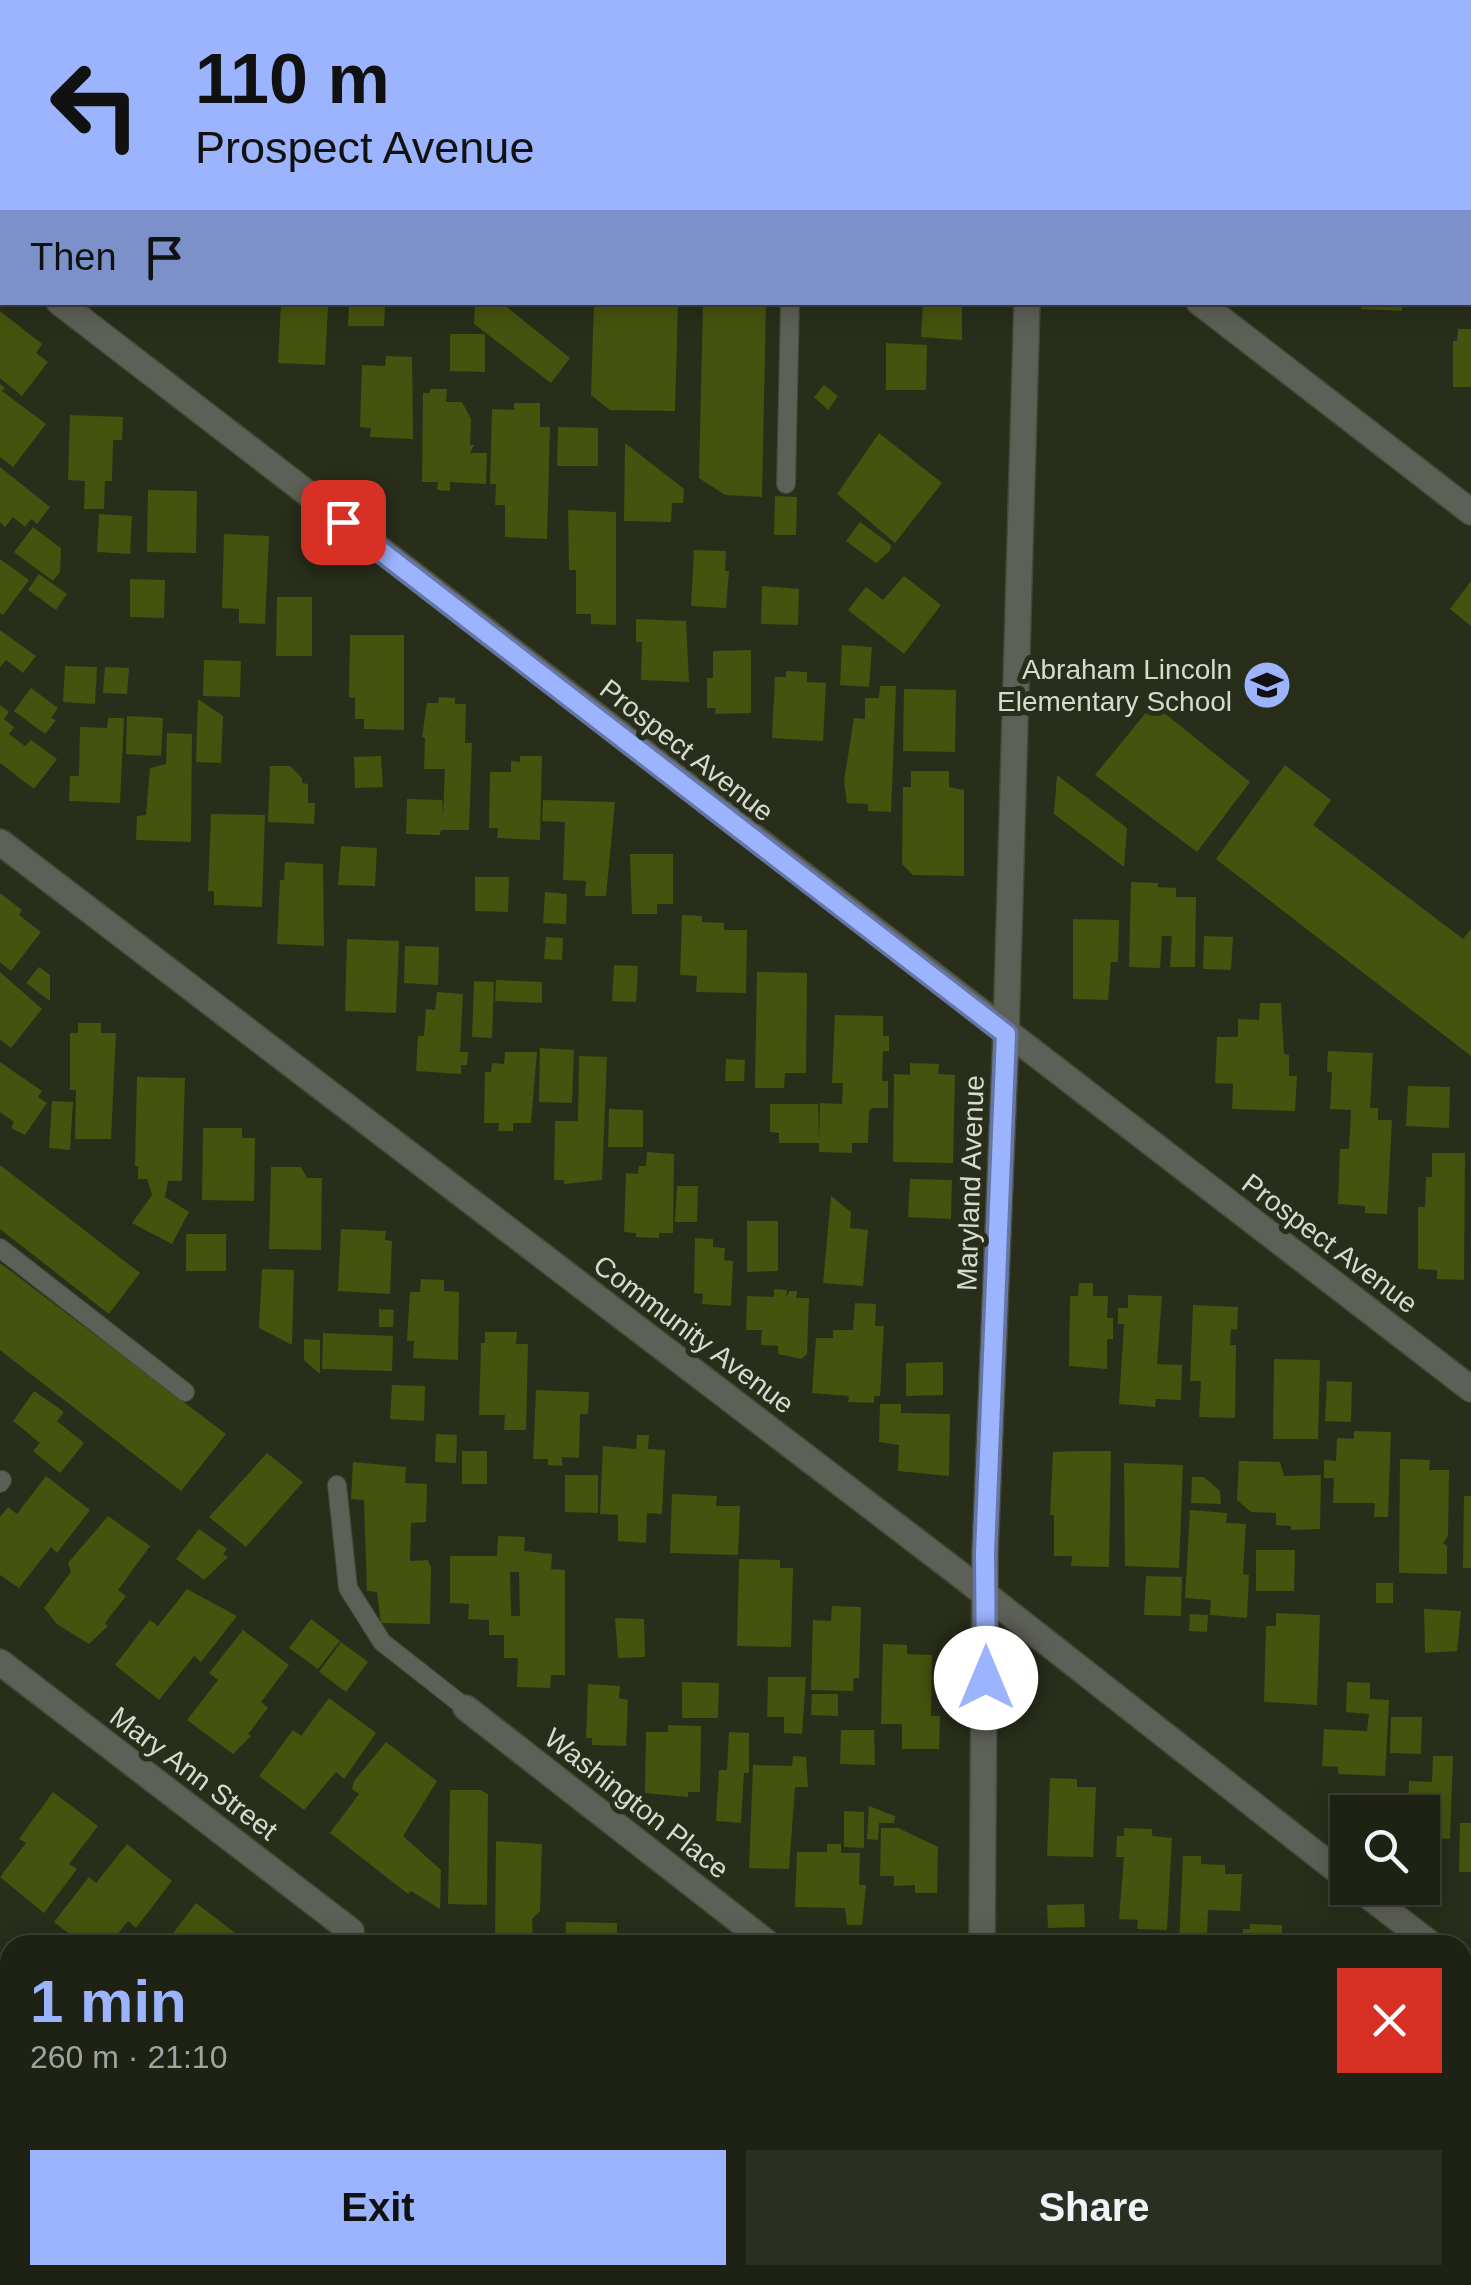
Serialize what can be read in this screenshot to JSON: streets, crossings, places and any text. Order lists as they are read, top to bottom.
{
  "streets": {
    "street": [
      "Prospect Avenue",
      "Maryland Avenue",
      "Community Avenue",
      "Mary Ann Street",
      "Washington Place"
    ]
  },
  "crossings": [
    ["Prospect Avenue", "Maryland Avenue"],
    ["Maryland Avenue", "Community Avenue"]
  ],
  "places": {
    "school or university": ["Abraham Lincoln Elementary School"]
  },
  "page": {
    "turn": ["110 m", "Prospect Avenue"],
    "then": "Then",
    "heading": ["1 min", "260 m · 21:10"],
    "buttons": ["Exit", "Share"]
  }
}
